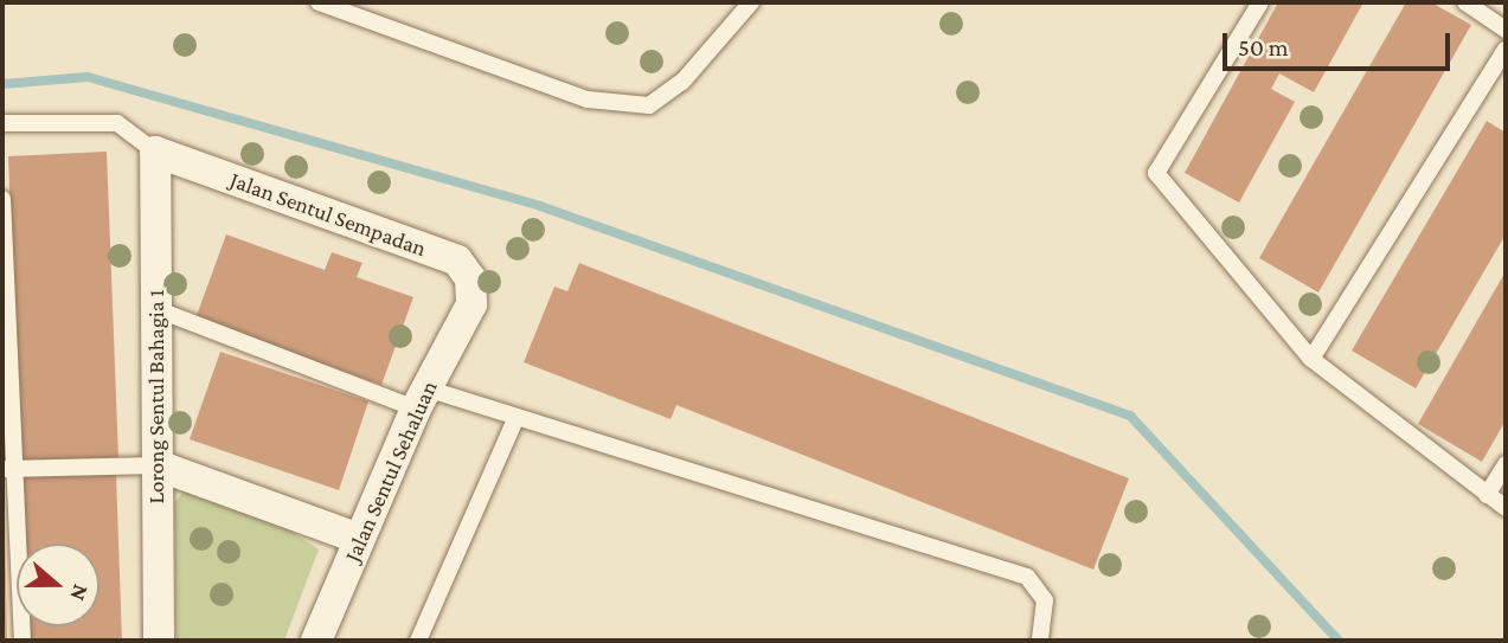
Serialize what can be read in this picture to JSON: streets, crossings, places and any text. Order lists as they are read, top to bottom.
{
  "streets": {
    "street": ["Jalan Sentul Sempadan", "Lorong Sentul Bahagia 1", "Jalan Sentul Sehaluan"]
  },
  "crossings": [
    ["Jalan Sentul Sempadan", "Lorong Sentul Bahagia 1"],
    ["Jalan Sentul Sempadan", "Jalan Sentul Sehaluan"]
  ],
  "scale_bar": "50 m",
  "north": "right"
}
